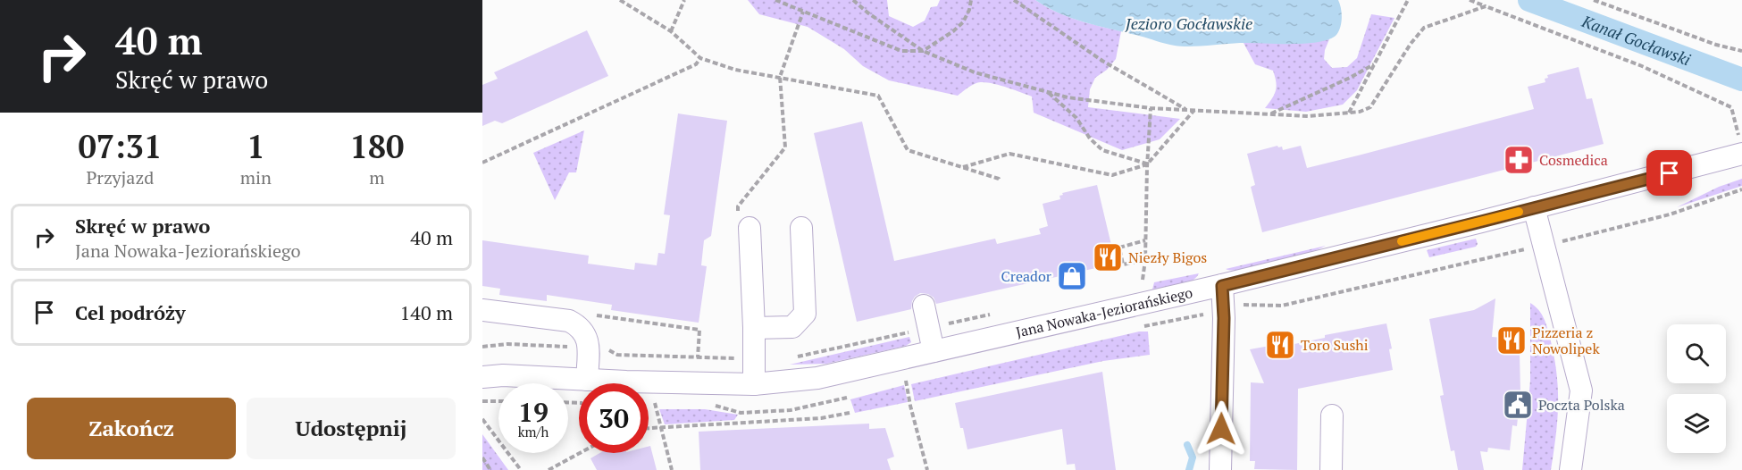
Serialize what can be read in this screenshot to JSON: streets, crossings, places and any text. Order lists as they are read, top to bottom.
{
  "streets": {
    "street": ["Jana Nowaka-Jeziorańskiego"]
  },
  "water": ["Jezioro Gocławskie", "Kanał Gocławski"],
  "places": {
    "pharmacy": ["Cosmedica"],
    "restaurant": ["Niezły Bigos", "Pizzeria z Nowolipek", "Toro Sushi"],
    "shop": ["Creador"],
    "public building": ["Poczta Polska"]
  },
  "page": {
    "turn": ["40 m", "Skręć w prawo"],
    "eta": [
      "07:31",
      "Przyjazd",
      "1",
      "min",
      "180",
      "m"
    ],
    "list": [
      {
        "name": "Skręć w prawo",
        "note": "Jana Nowaka-Jeziorańskiego",
        "value": "40 m"
      },
      {
        "name": "Cel podróży",
        "value": "140 m"
      }
    ],
    "speed": "19 km/h",
    "limit": "30",
    "buttons": ["Zakończ", "Udostępnij"]
  }
}
